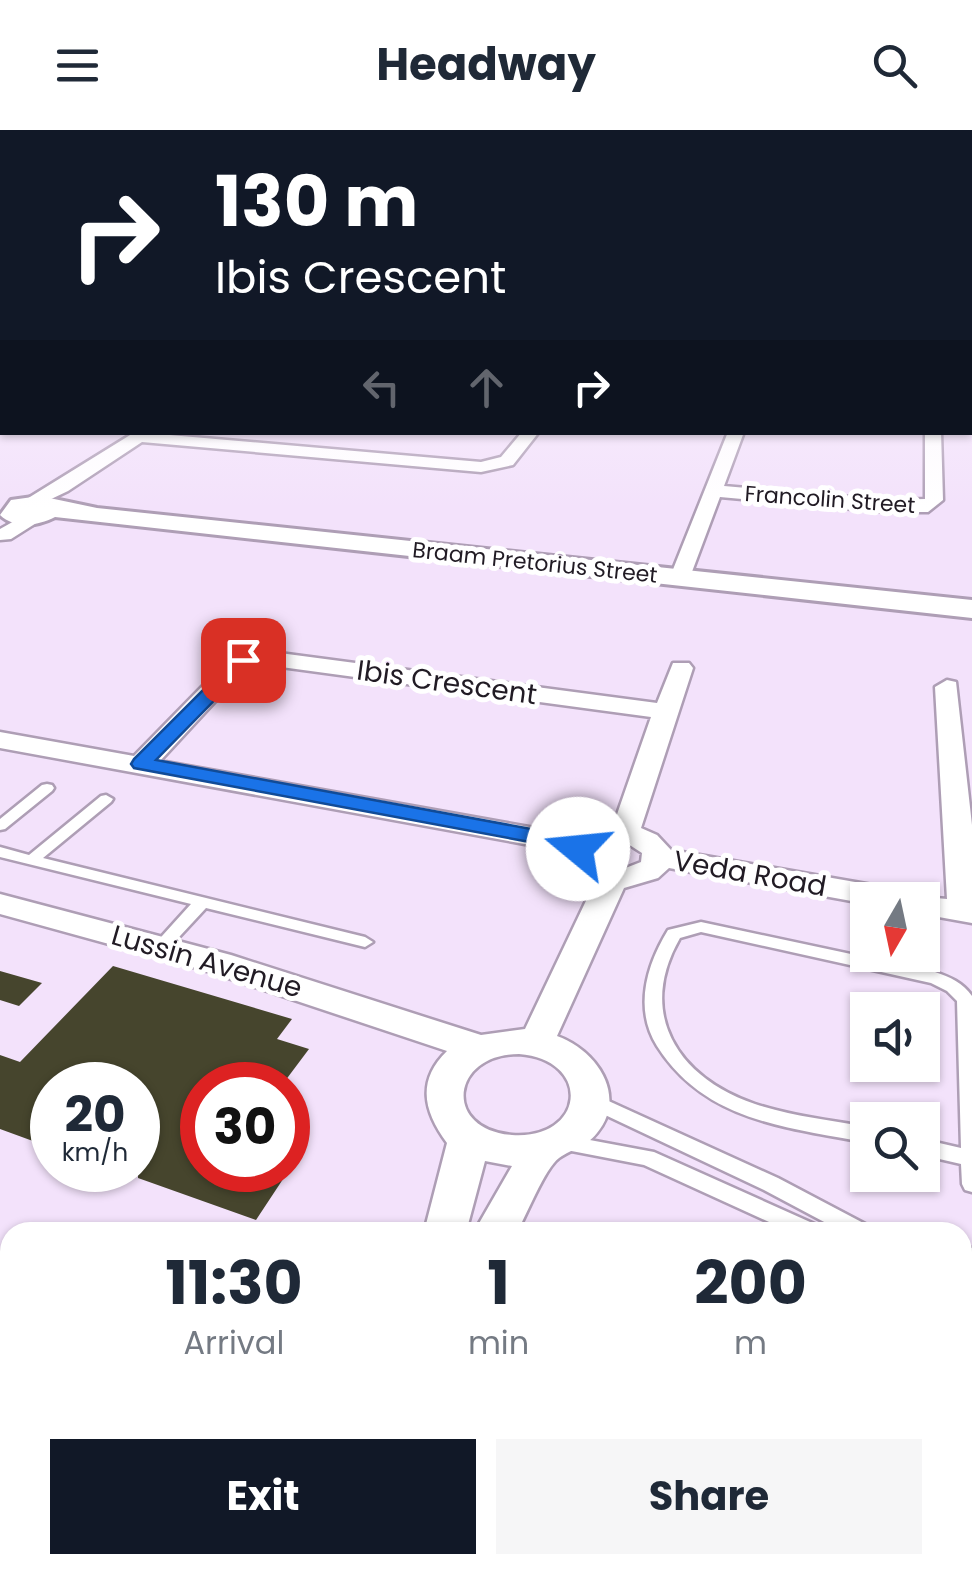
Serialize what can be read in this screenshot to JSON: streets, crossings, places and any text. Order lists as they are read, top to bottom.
{
  "streets": {
    "street": [
      "Francolin Street",
      "Braam Pretorius Street",
      "Ibis Crescent",
      "Veda Road",
      "Lussin Avenue"
    ]
  },
  "north": "bottom",
  "page": {
    "header": "Headway",
    "turn": ["130 m", "Ibis Crescent"],
    "speed": "20 km/h",
    "limit": "30",
    "eta": [
      "11:30",
      "Arrival",
      "1",
      "min",
      "200",
      "m"
    ],
    "buttons": ["Exit", "Share"]
  }
}
